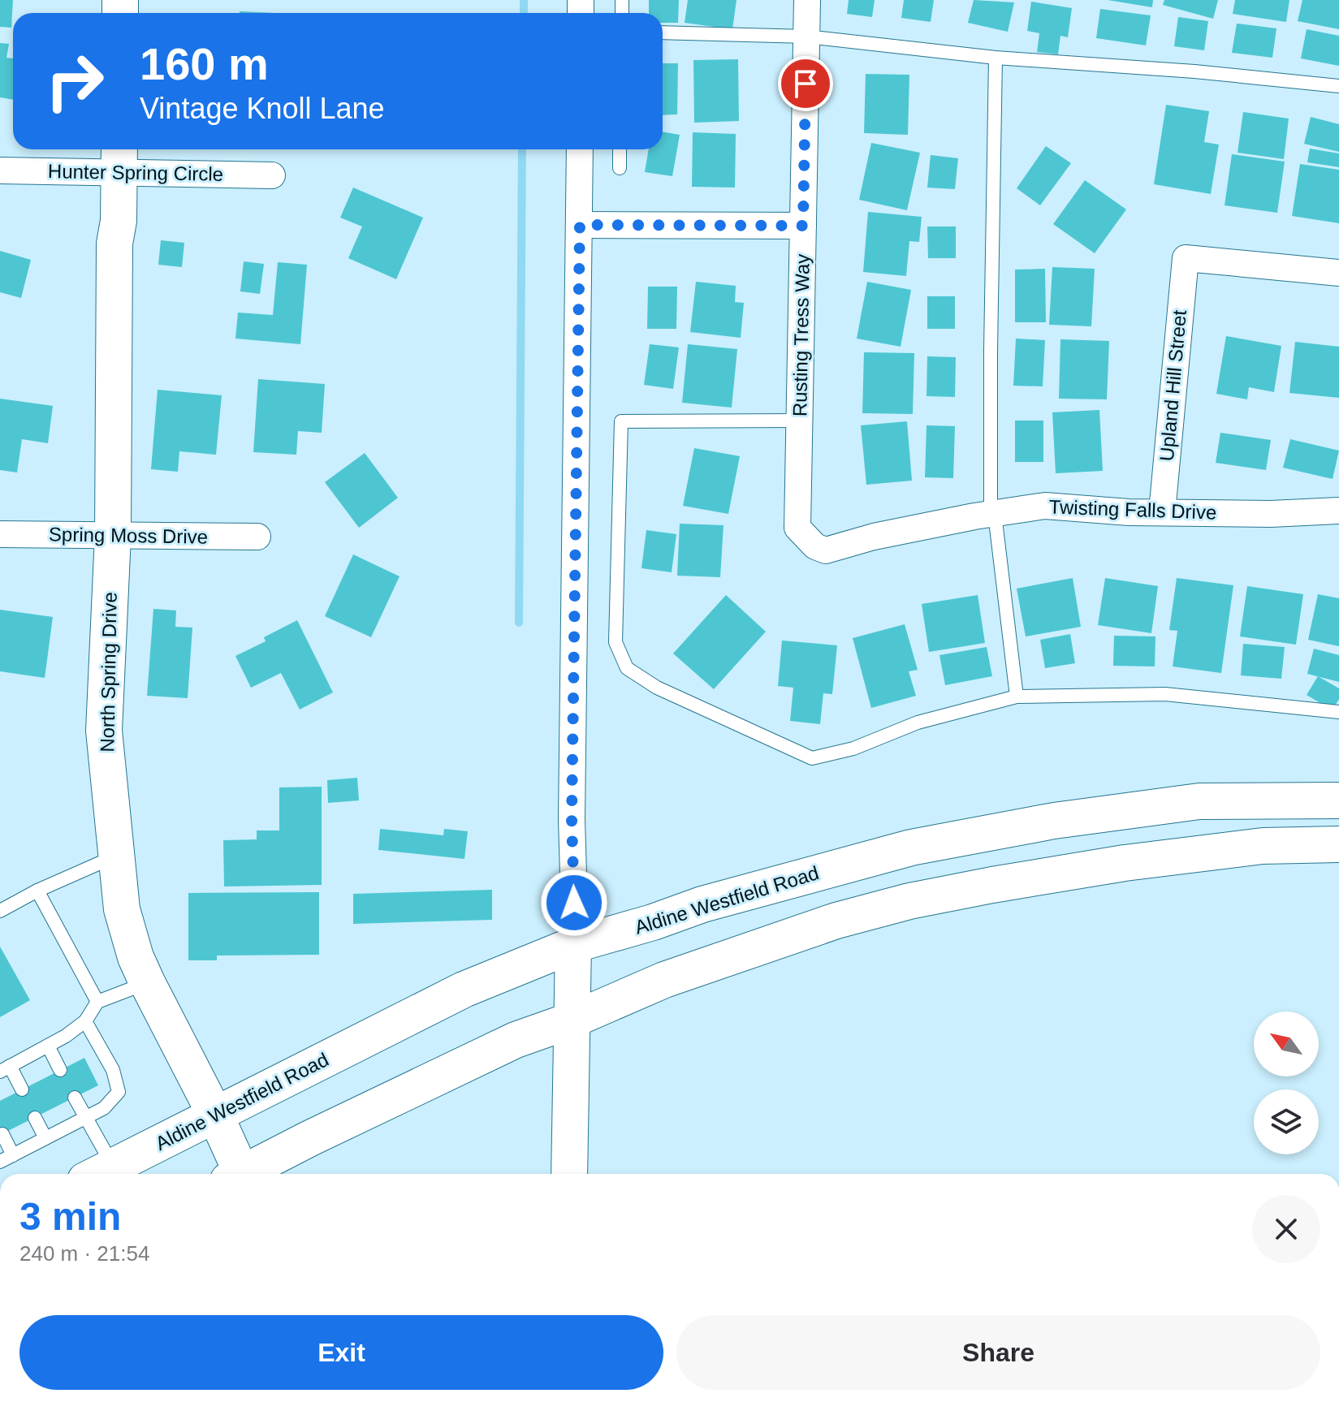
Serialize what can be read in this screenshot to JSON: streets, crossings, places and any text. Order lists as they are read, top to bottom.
{
  "streets": {
    "main road": ["North Spring Drive", "Aldine Westfield Road"],
    "street": [
      "Hunter Spring Circle",
      "Rusting Tress Way",
      "Upland Hill Street",
      "Twisting Falls Drive",
      "Spring Moss Drive"
    ]
  },
  "crossings": [
    ["Hunter Spring Circle", "North Spring Drive"],
    ["Rusting Tress Way", "Twisting Falls Drive"],
    ["Upland Hill Street", "Twisting Falls Drive"],
    ["Spring Moss Drive", "North Spring Drive"],
    ["North Spring Drive", "Aldine Westfield Road"]
  ],
  "north": "top left",
  "page": {
    "turn": ["160 m", "Vintage Knoll Lane"],
    "heading": ["3 min", "240 m · 21:54"],
    "buttons": ["Exit", "Share"]
  }
}
